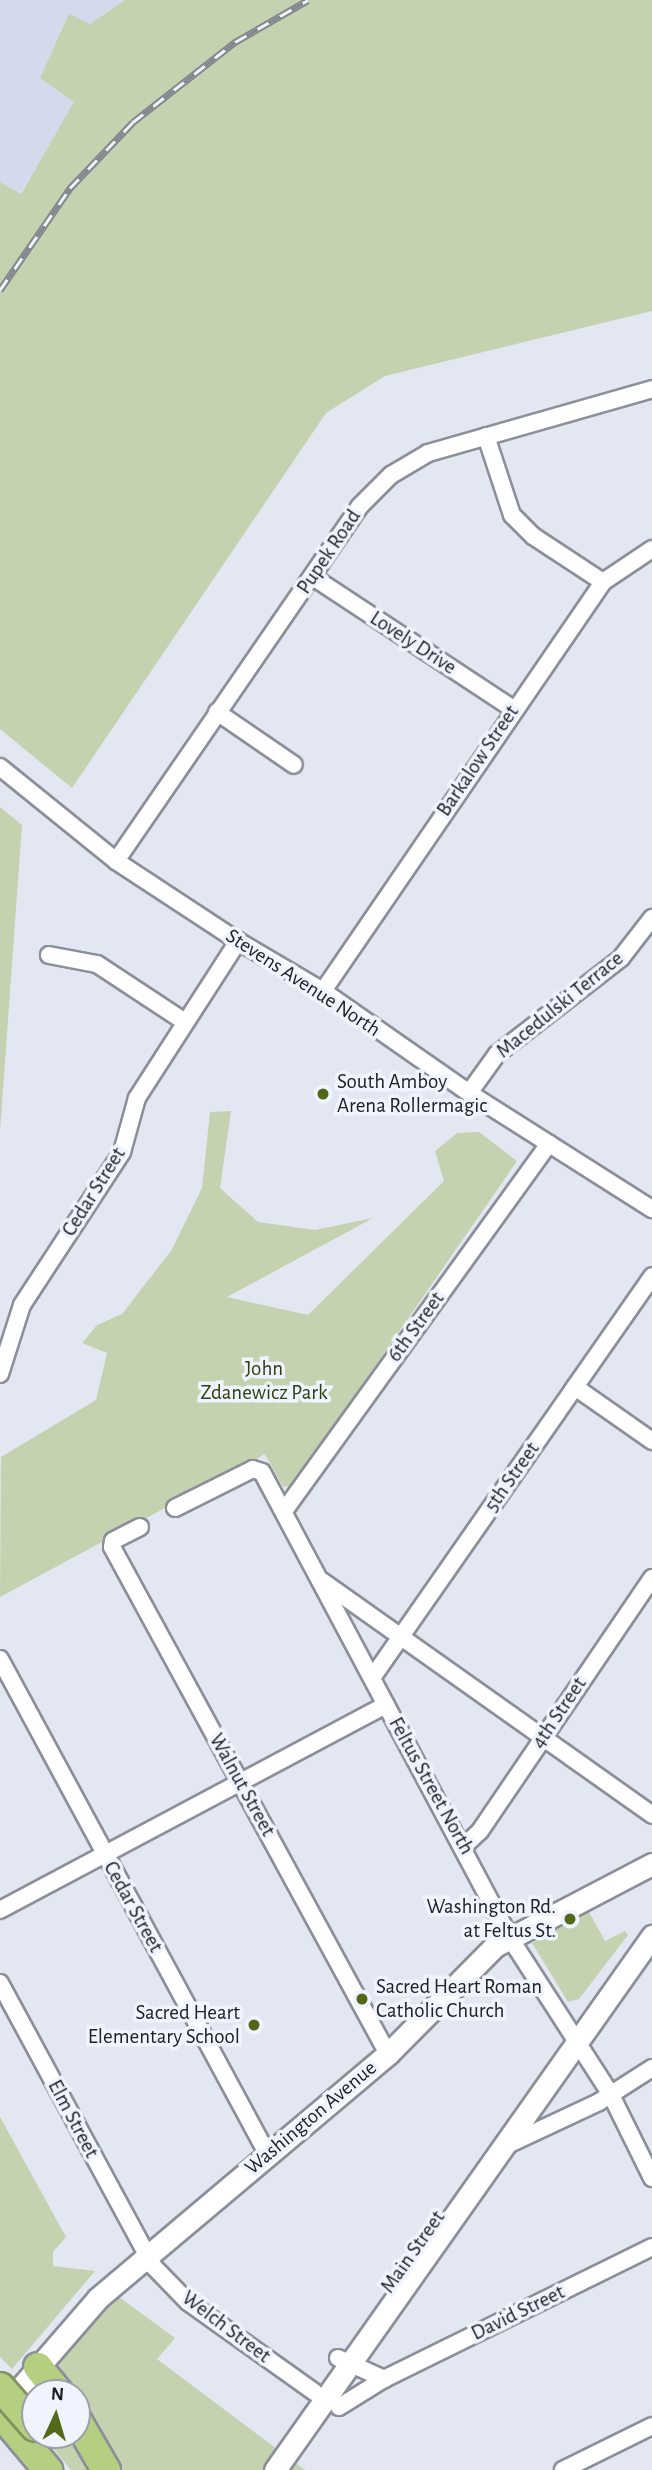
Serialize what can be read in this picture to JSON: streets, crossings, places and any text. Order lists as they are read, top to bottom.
{
  "streets": {
    "main road": ["Washington Avenue", "Main Street"],
    "street": [
      "Pupek Road",
      "Lovely Drive",
      "Barkalow Street",
      "Stevens Avenue North",
      "Macedulski Terrace",
      "Cedar Street",
      "6th Street",
      "5th Street",
      "4th Street",
      "Walnut Street",
      "Feltus Street North",
      "Elm Street",
      "David Street",
      "Welch Street"
    ]
  },
  "crossings": [
    ["Pupek Road", "Lovely Drive"],
    ["Pupek Road", "Stevens Avenue North"],
    ["Lovely Drive", "Barkalow Street"],
    ["Barkalow Street", "Stevens Avenue North"],
    ["Stevens Avenue North", "Macedulski Terrace"],
    ["Stevens Avenue North", "Cedar Street"],
    ["Stevens Avenue North", "6th Street"],
    ["Cedar Street", "Washington Avenue"],
    ["6th Street", "Feltus Street North"],
    ["5th Street", "Feltus Street North"],
    ["4th Street", "Feltus Street North"],
    ["Walnut Street", "Washington Avenue"],
    ["Feltus Street North", "Washington Avenue"],
    ["Feltus Street North", "Main Street"],
    ["Washington Avenue", "Elm Street"],
    ["Washington Avenue", "Welch Street"],
    ["Elm Street", "Welch Street"],
    ["Main Street", "Welch Street"]
  ],
  "parks": ["John Zdanewicz Park"],
  "places": [
    "South Amboy Arena Rollermagic",
    "Washington Rd. at Feltus St.",
    "Sacred Heart Roman Catholic Church",
    "Sacred Heart Elementary School"
  ],
  "north": "top"
}
